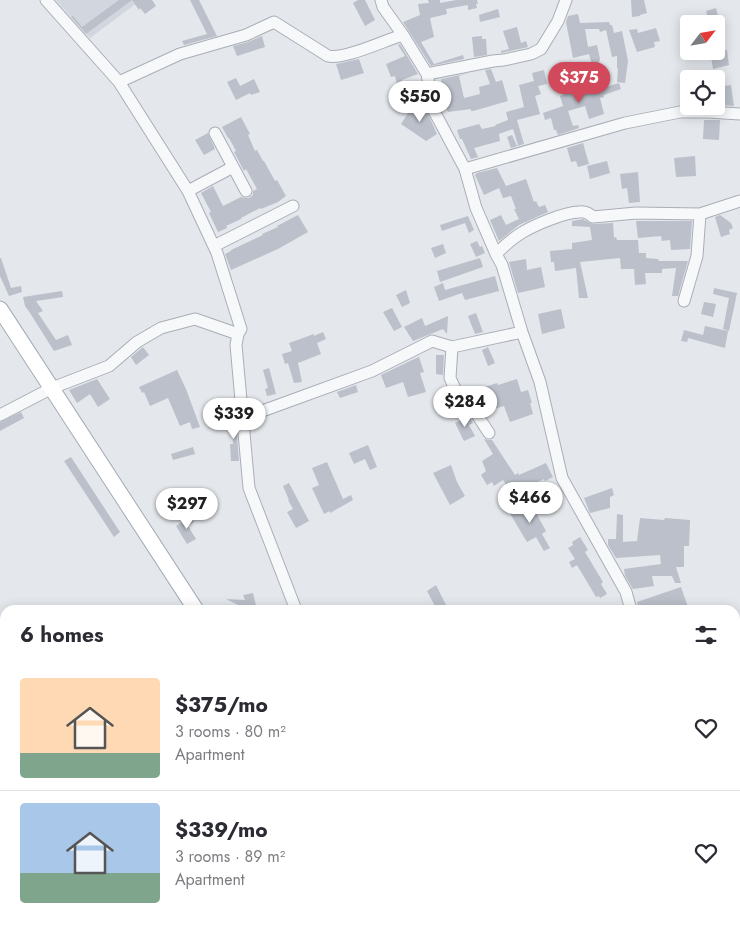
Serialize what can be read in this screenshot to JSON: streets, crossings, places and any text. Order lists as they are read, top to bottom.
{
  "north": "top right",
  "page": {
    "price": [
      "$375",
      "$550",
      "$284",
      "$339",
      "$466",
      "$297"
    ],
    "heading": "6 homes",
    "list": [
      {
        "name": "$375/mo",
        "note": "3 rooms · 80 m² · Apartment"
      },
      {
        "name": "$339/mo",
        "note": "3 rooms · 89 m² · Apartment"
      }
    ]
  }
}
